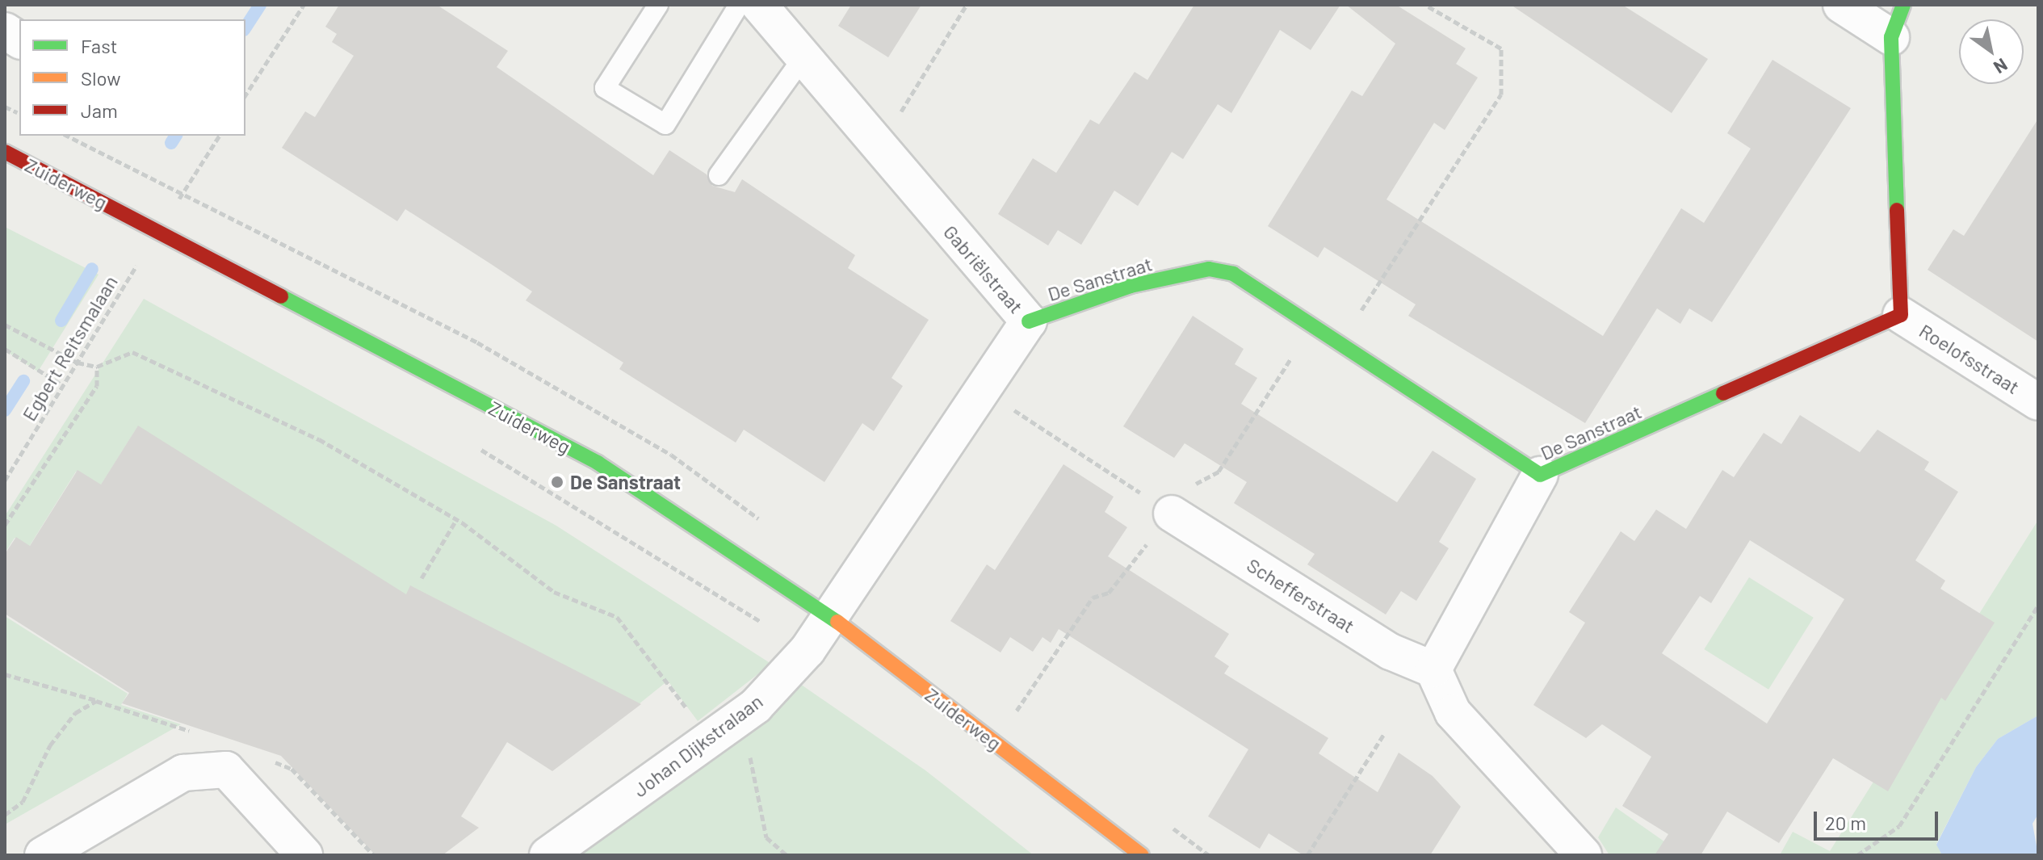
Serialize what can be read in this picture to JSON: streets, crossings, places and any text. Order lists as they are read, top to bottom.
{
  "streets": {
    "street": [
      "Zuiderweg",
      "Gabriëlstraat",
      "De Sanstraat",
      "Roelofsstraat",
      "Schefferstraat",
      "Johan Dijkstralaan"
    ],
    "path": ["Egbert Reitsmalaan"]
  },
  "crossings": [
    ["Zuiderweg", "Gabriëlstraat"],
    ["Zuiderweg", "Egbert Reitsmalaan"],
    ["Zuiderweg", "Schefferstraat"],
    ["Zuiderweg", "Johan Dijkstralaan"],
    ["Gabriëlstraat", "De Sanstraat"],
    ["Gabriëlstraat", "Johan Dijkstralaan"],
    ["De Sanstraat", "Roelofsstraat"]
  ],
  "places": ["De Sanstraat"],
  "legend": ["Fast", "Slow", "Jam"],
  "scale_bar": "20 m",
  "north": "bottom right"
}
